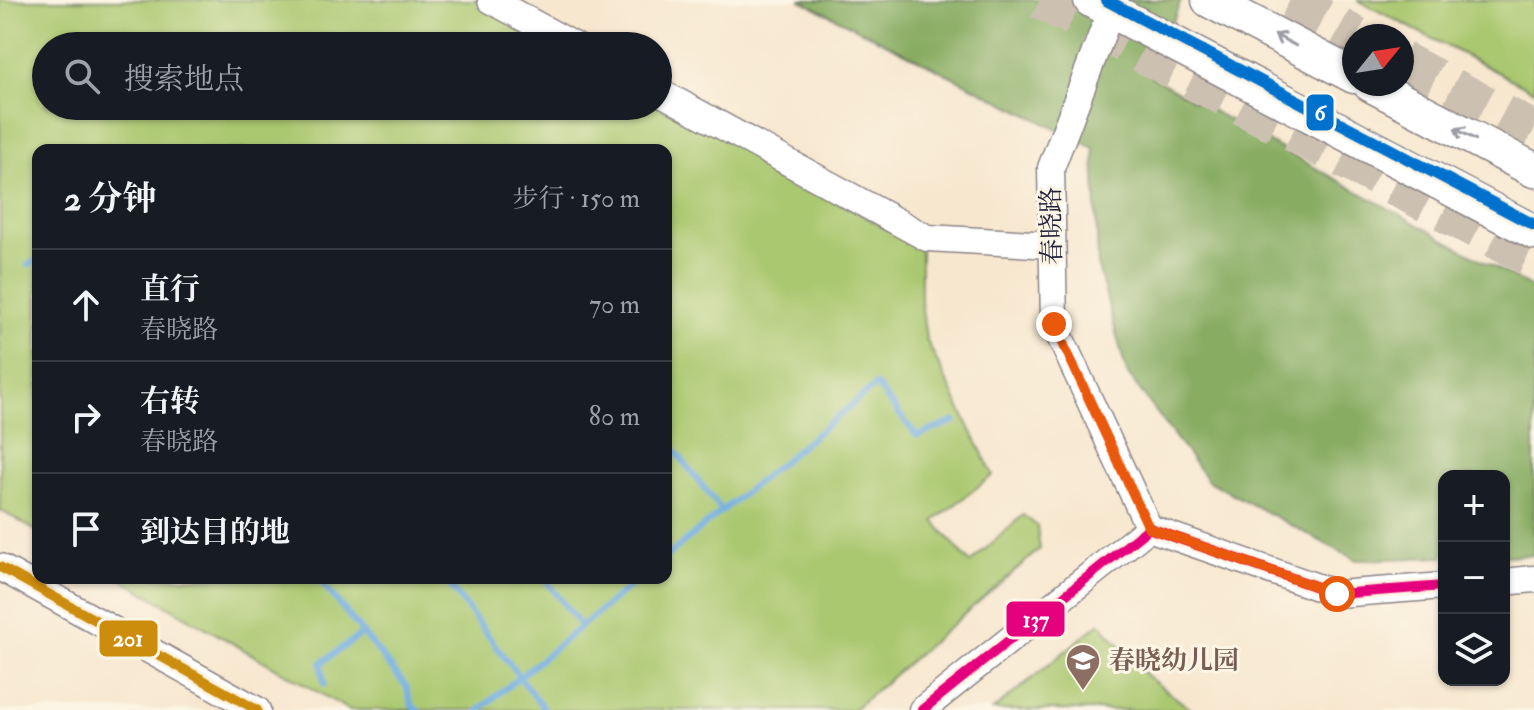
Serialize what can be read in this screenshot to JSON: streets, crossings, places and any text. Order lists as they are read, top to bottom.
{
  "streets": {
    "street": ["春晓路"]
  },
  "places": {
    "school or university": ["春晓幼儿园"]
  },
  "lines": ["transit line 6", "transit line 137", "transit line 201"],
  "north": "top right",
  "page": {
    "search": "搜索地点",
    "heading": ["2 分钟", "步行 · 150 m"],
    "list": [
      ["直行", "春晓路", "70 m"],
      ["右转", "春晓路", "80 m"],
      "到达目的地"
    ],
    "map_buttons": ["+", "−"]
  }
}
